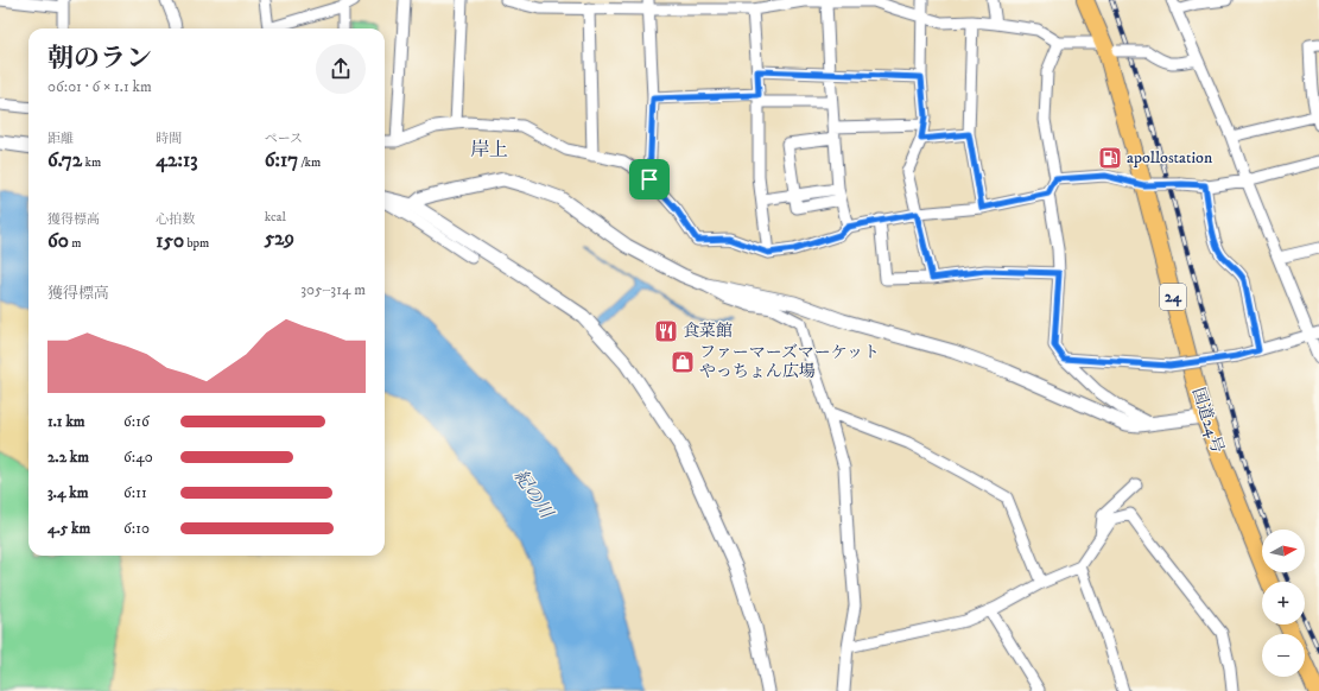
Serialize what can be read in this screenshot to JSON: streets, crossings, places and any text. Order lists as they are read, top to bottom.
{
  "streets": {
    "highway": ["24", "国道24号"]
  },
  "districts": ["岸上"],
  "water": ["紀の川"],
  "places": {
    "fuel station": ["apollostation"],
    "restaurant": ["食菜館"],
    "shop": ["ファーマーズマーケット やっちょん広場"]
  },
  "north": "right",
  "page": {
    "heading": ["朝のラン", "06:01 · 6 × 1.1 km"],
    "stats": [
      ["距離", "6.72 km"],
      ["時間", "42:13"],
      ["ペース", "6:17 /km"],
      ["獲得標高", "60 m"],
      ["心拍数", "150 bpm"],
      ["kcal", "529"]
    ],
    "chart": ["獲得標高", "305–314 m"],
    "list": [
      {
        "name": "1.1 km",
        "note": "6:16"
      },
      {
        "name": "2.2 km",
        "note": "6:40"
      },
      {
        "name": "3.4 km",
        "note": "6:11"
      },
      {
        "name": "4.5 km",
        "note": "6:10"
      }
    ],
    "map_buttons": ["+", "−"]
  }
}
